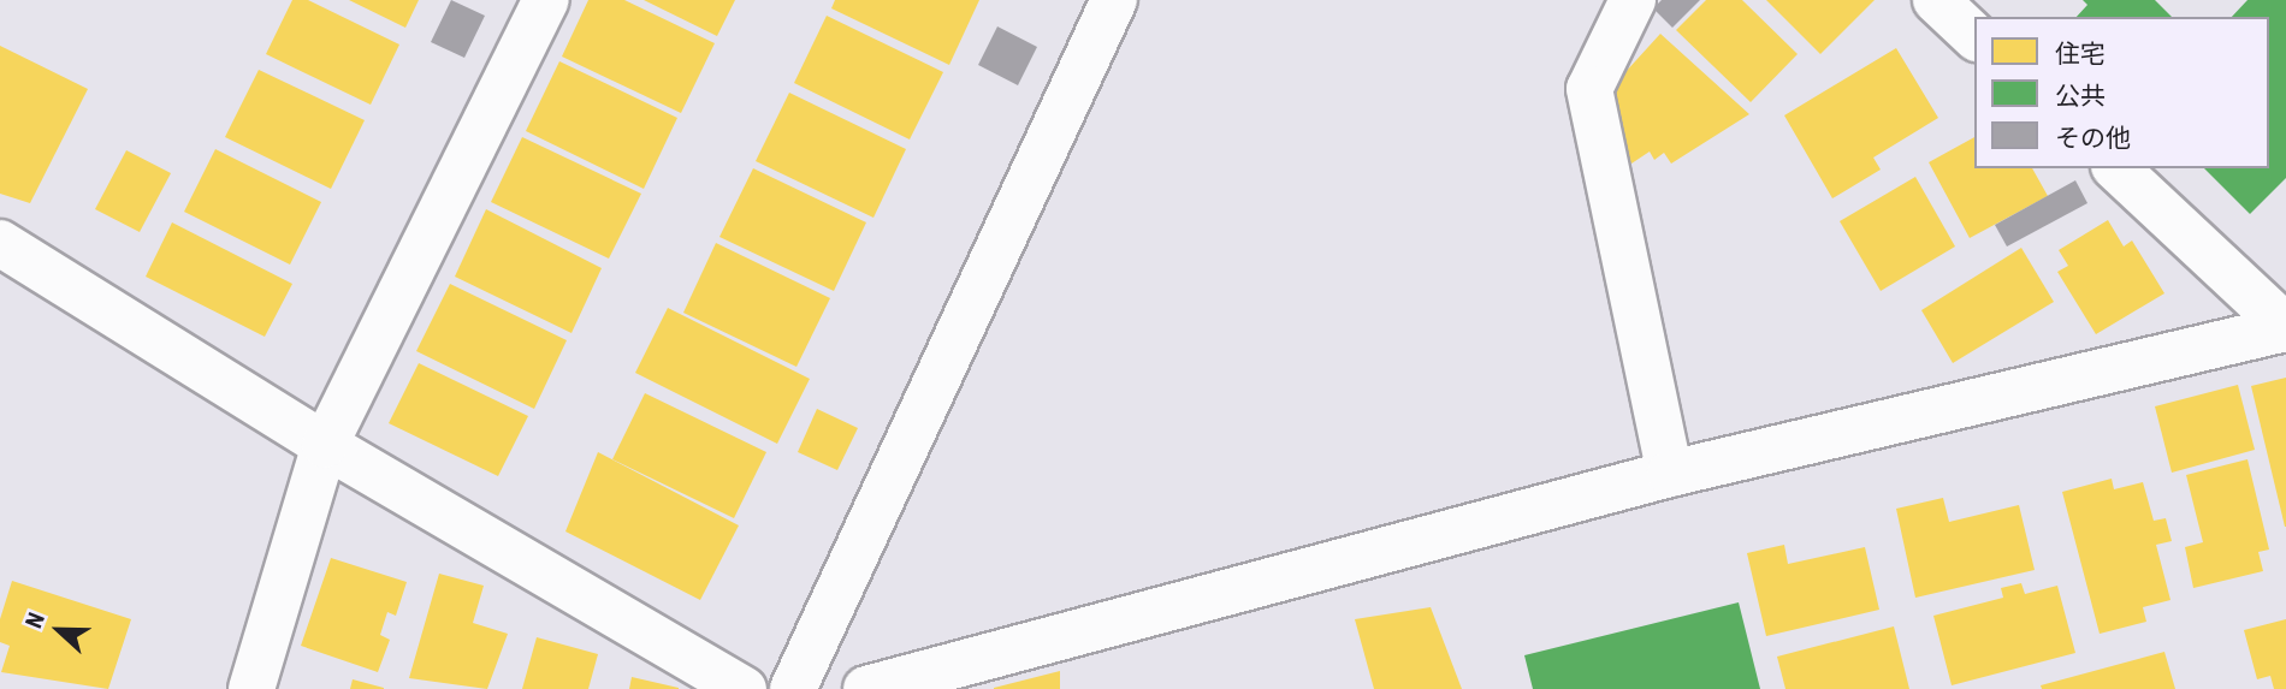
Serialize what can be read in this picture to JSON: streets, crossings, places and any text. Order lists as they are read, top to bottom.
{
  "legend": ["住宅", "公共", "その他"],
  "north": "left"
}
